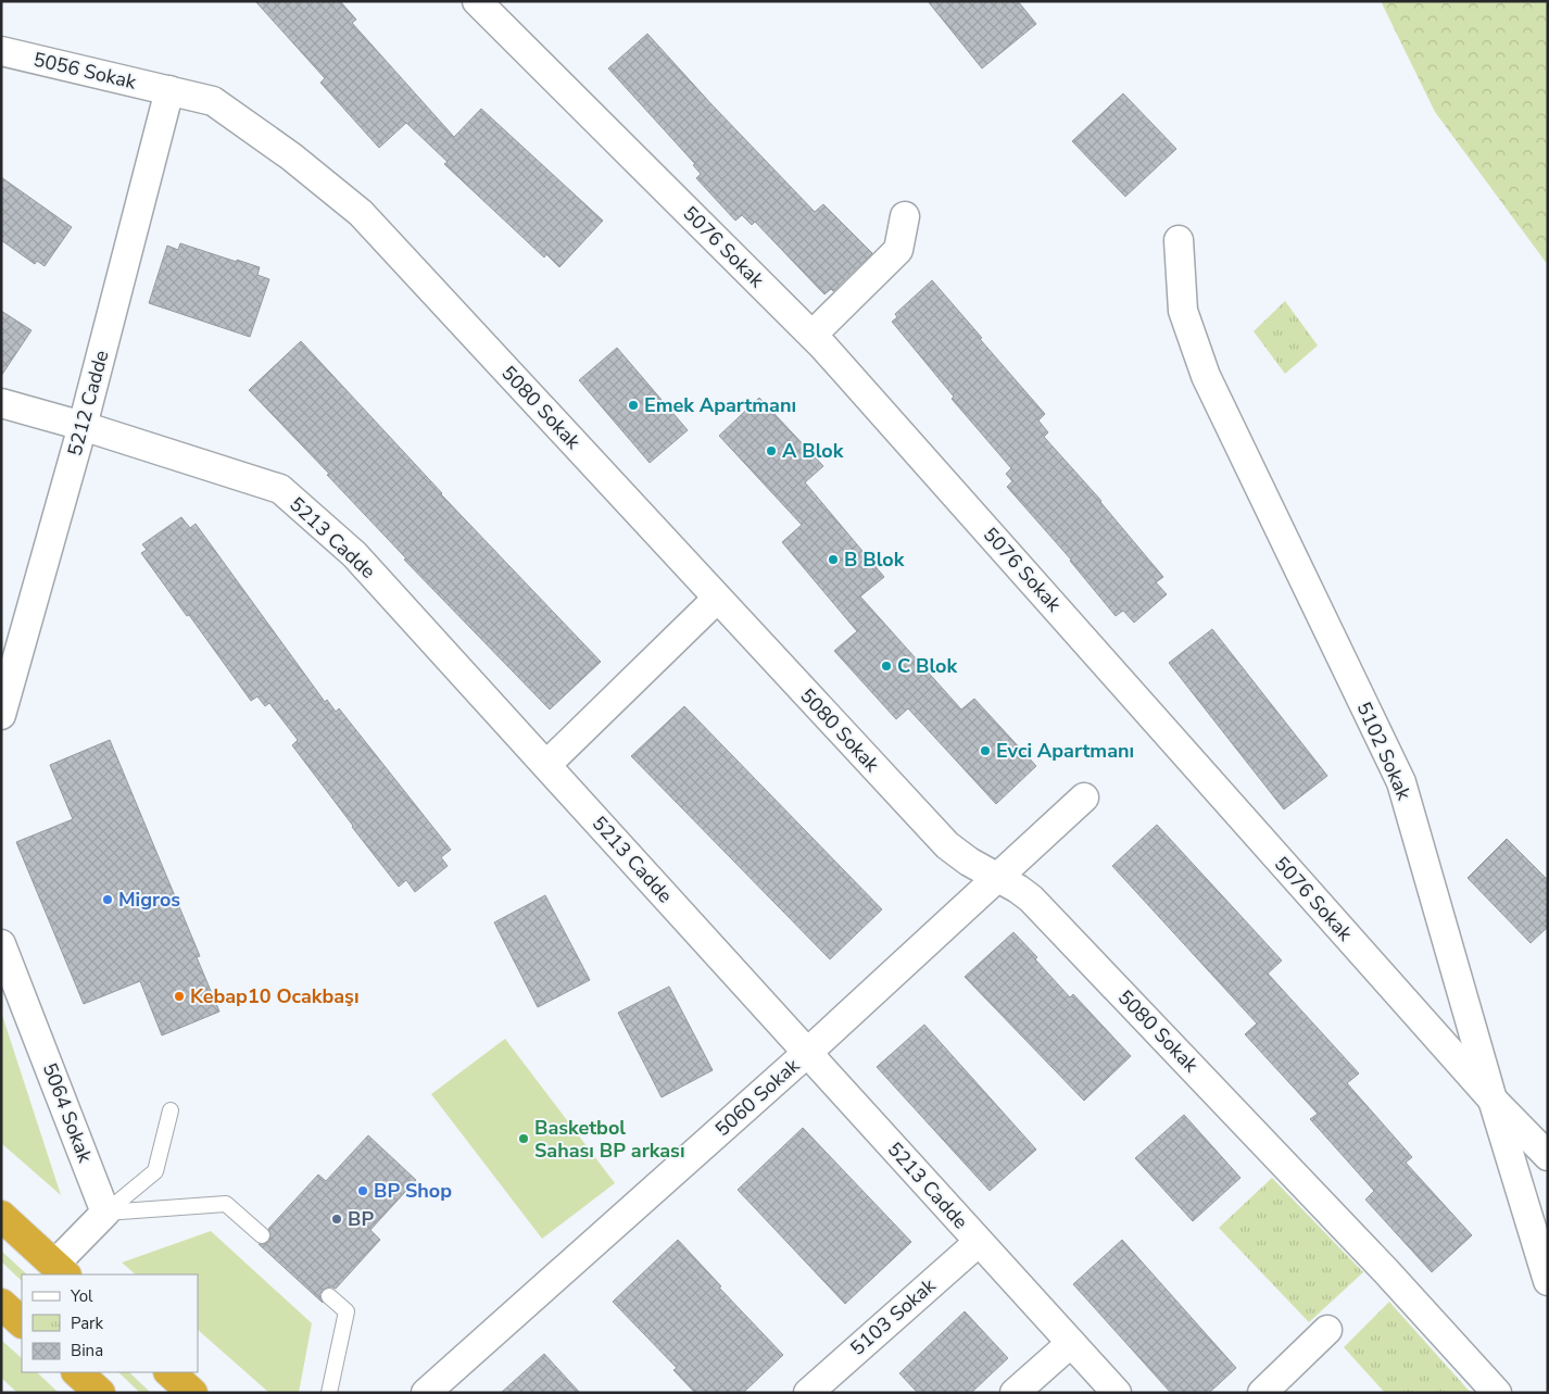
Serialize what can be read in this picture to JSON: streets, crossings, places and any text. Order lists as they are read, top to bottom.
{
  "streets": {
    "street": [
      "5056 Sokak",
      "5076 Sokak",
      "5212 Cadde",
      "5080 Sokak",
      "5213 Cadde",
      "5102 Sokak",
      "5060 Sokak",
      "5064 Sokak",
      "5103 Sokak"
    ]
  },
  "crossings": [
    ["5056 Sokak", "5212 Cadde"],
    ["5056 Sokak", "5080 Sokak"],
    ["5076 Sokak", "5102 Sokak"],
    ["5212 Cadde", "5080 Sokak"],
    ["5212 Cadde", "5213 Cadde"],
    ["5080 Sokak", "5060 Sokak"],
    ["5213 Cadde", "5060 Sokak"],
    ["5213 Cadde", "5103 Sokak"]
  ],
  "places": [
    "Emek Apartmanı",
    "A Blok",
    "B Blok",
    "C Blok",
    "Evci Apartmanı",
    "Migros",
    "Kebap10 Ocakbaşı",
    "Basketbol Sahası BP arkası",
    "BP Shop",
    "BP"
  ],
  "legend": ["Yol", "Park", "Bina"]
}
